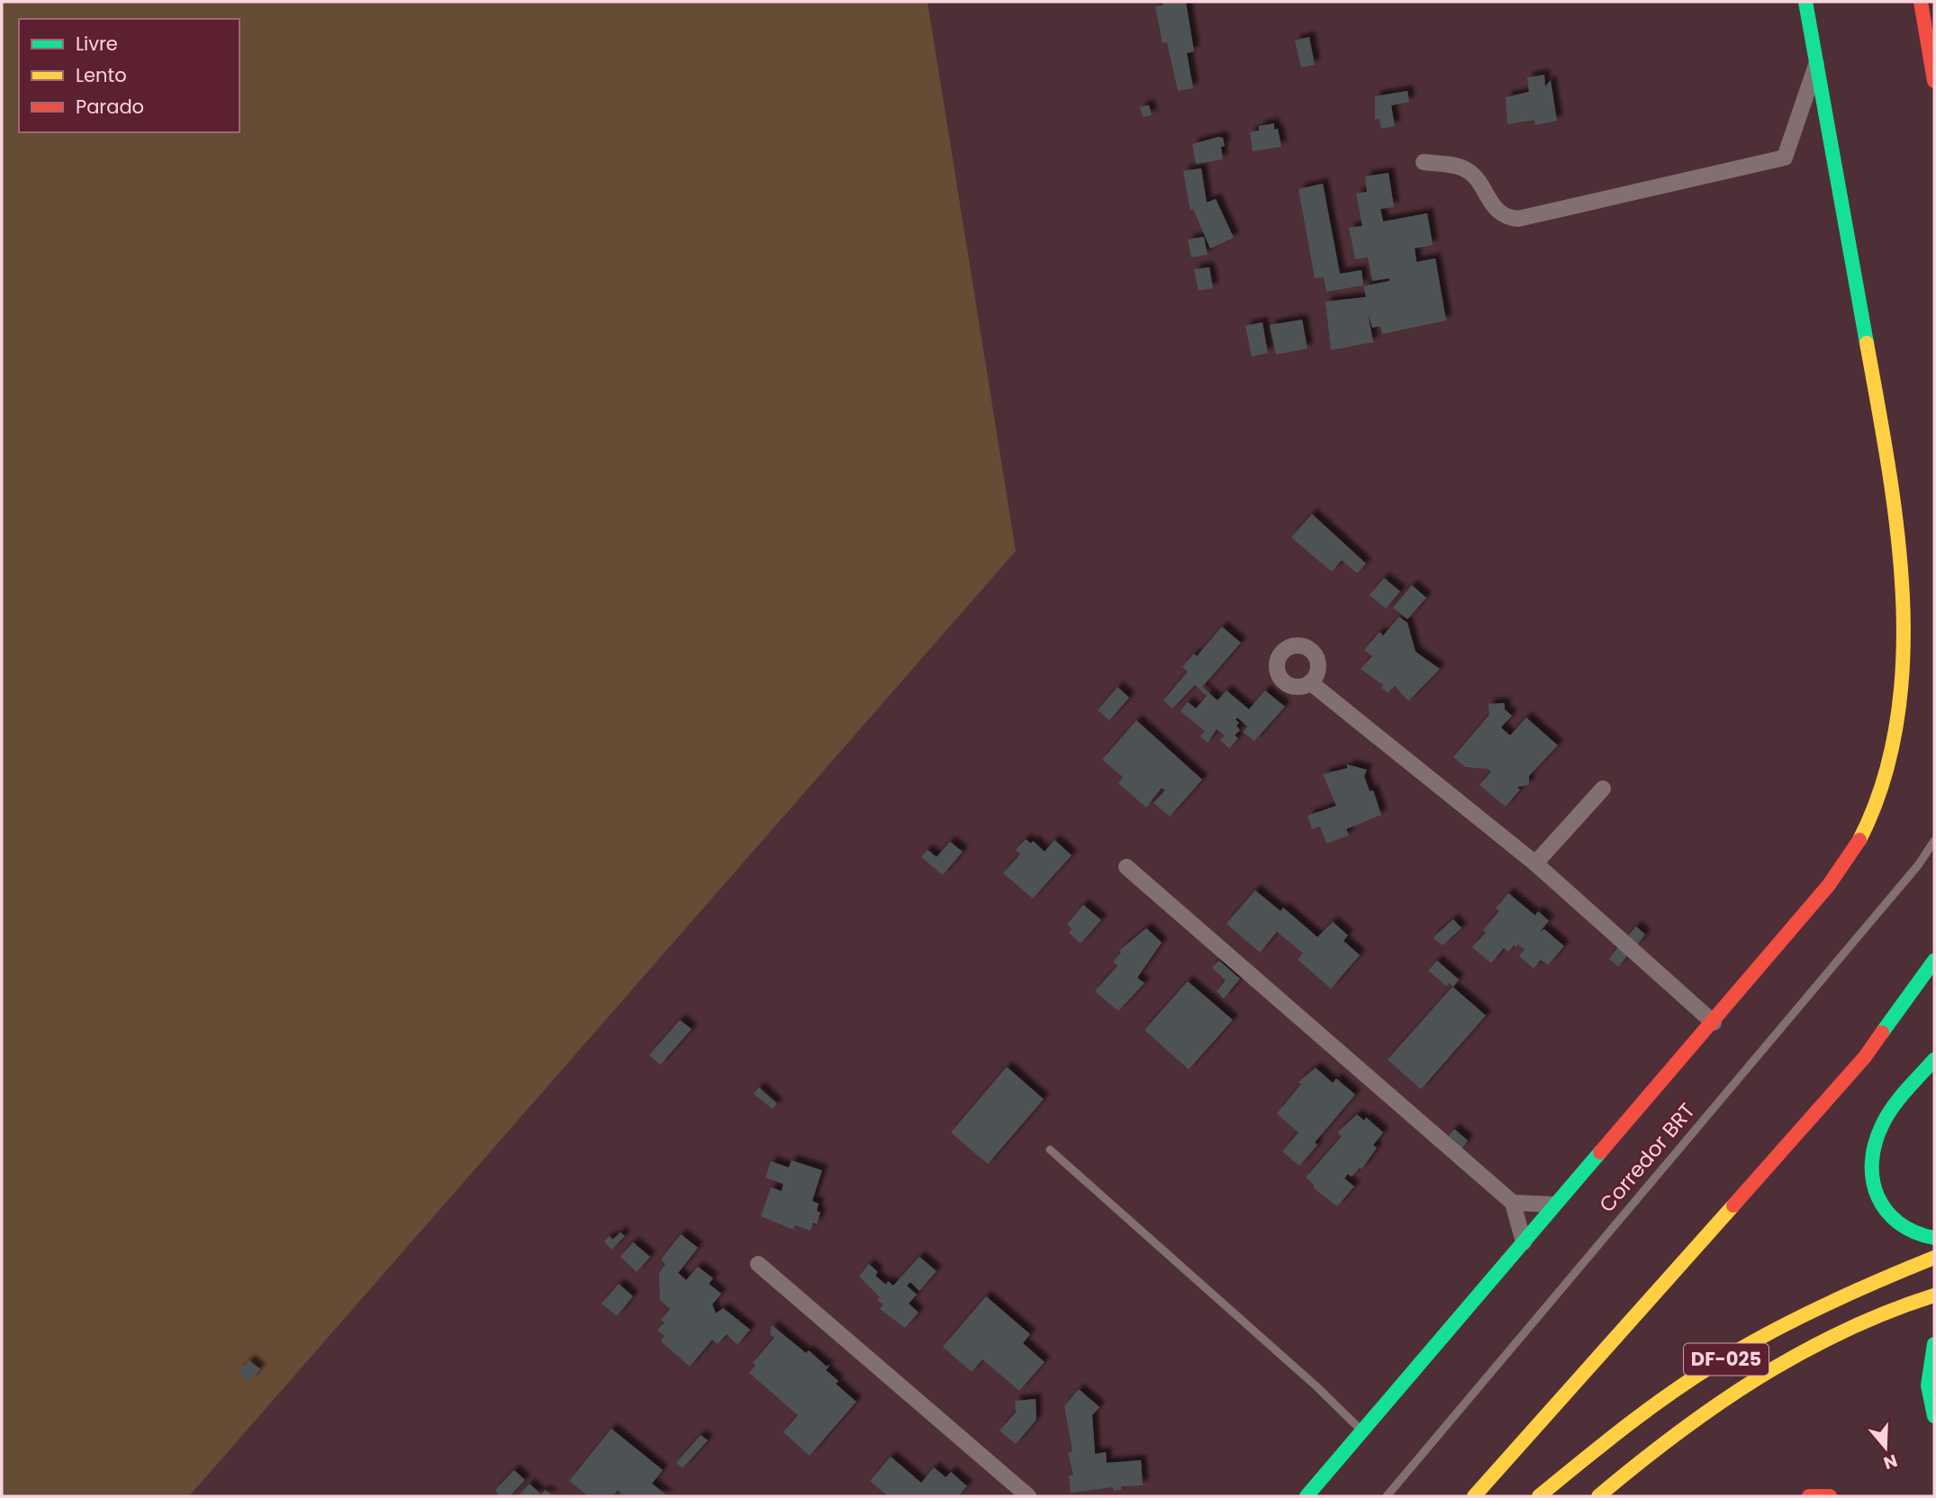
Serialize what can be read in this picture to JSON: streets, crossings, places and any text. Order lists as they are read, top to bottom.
{
  "streets": {
    "main road": ["DF-025"],
    "lane": ["Corredor BRT"]
  },
  "legend": ["Livre", "Lento", "Parado"],
  "north": "bottom"
}
